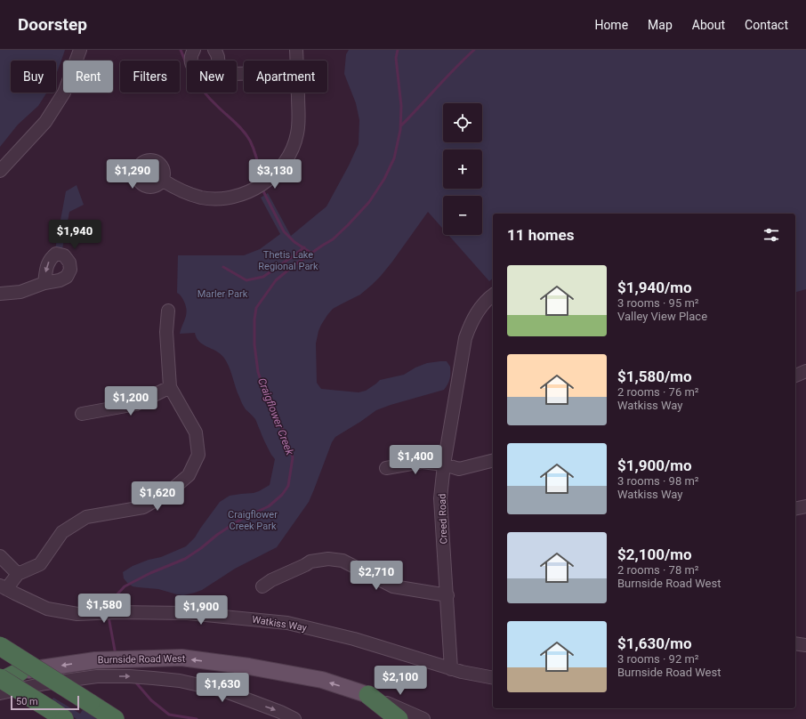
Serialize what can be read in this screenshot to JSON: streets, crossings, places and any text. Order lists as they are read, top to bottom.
{
  "streets": {
    "main road": ["Burnside Road West"],
    "street": ["Creed Road", "Watkiss Way"]
  },
  "crossings": [
    ["Creed Road", "Watkiss Way"]
  ],
  "water": ["Craigflower Creek"],
  "parks": ["Thetis Lake Regional Park", "Marler Park", "Craigflower Creek Park"],
  "scale_bar": "50 m",
  "page": {
    "header": "Doorstep",
    "nav": [
      "Home",
      "Map",
      "About",
      "Contact"
    ],
    "chip": [
      "Buy",
      "Rent",
      "Filters",
      "New",
      "Apartment"
    ],
    "map_buttons": ["+", "−"],
    "price": [
      "$1,290",
      "$3,130",
      "$1,940",
      "$1,200",
      "$1,400",
      "$1,620",
      "$2,710",
      "$1,580",
      "$1,900",
      "$2,100",
      "$1,630"
    ],
    "heading": "11 homes",
    "list": [
      {
        "name": "$1,940/mo",
        "note": "3 rooms · 95 m² · Valley View Place"
      },
      {
        "name": "$1,580/mo",
        "note": "2 rooms · 76 m² · Watkiss Way"
      },
      {
        "name": "$1,900/mo",
        "note": "3 rooms · 98 m² · Watkiss Way"
      },
      {
        "name": "$2,100/mo",
        "note": "2 rooms · 78 m² · Burnside Road West"
      },
      {
        "name": "$1,630/mo",
        "note": "3 rooms · 92 m² · Burnside Road West"
      }
    ],
    "scale": "50 m"
  }
}
